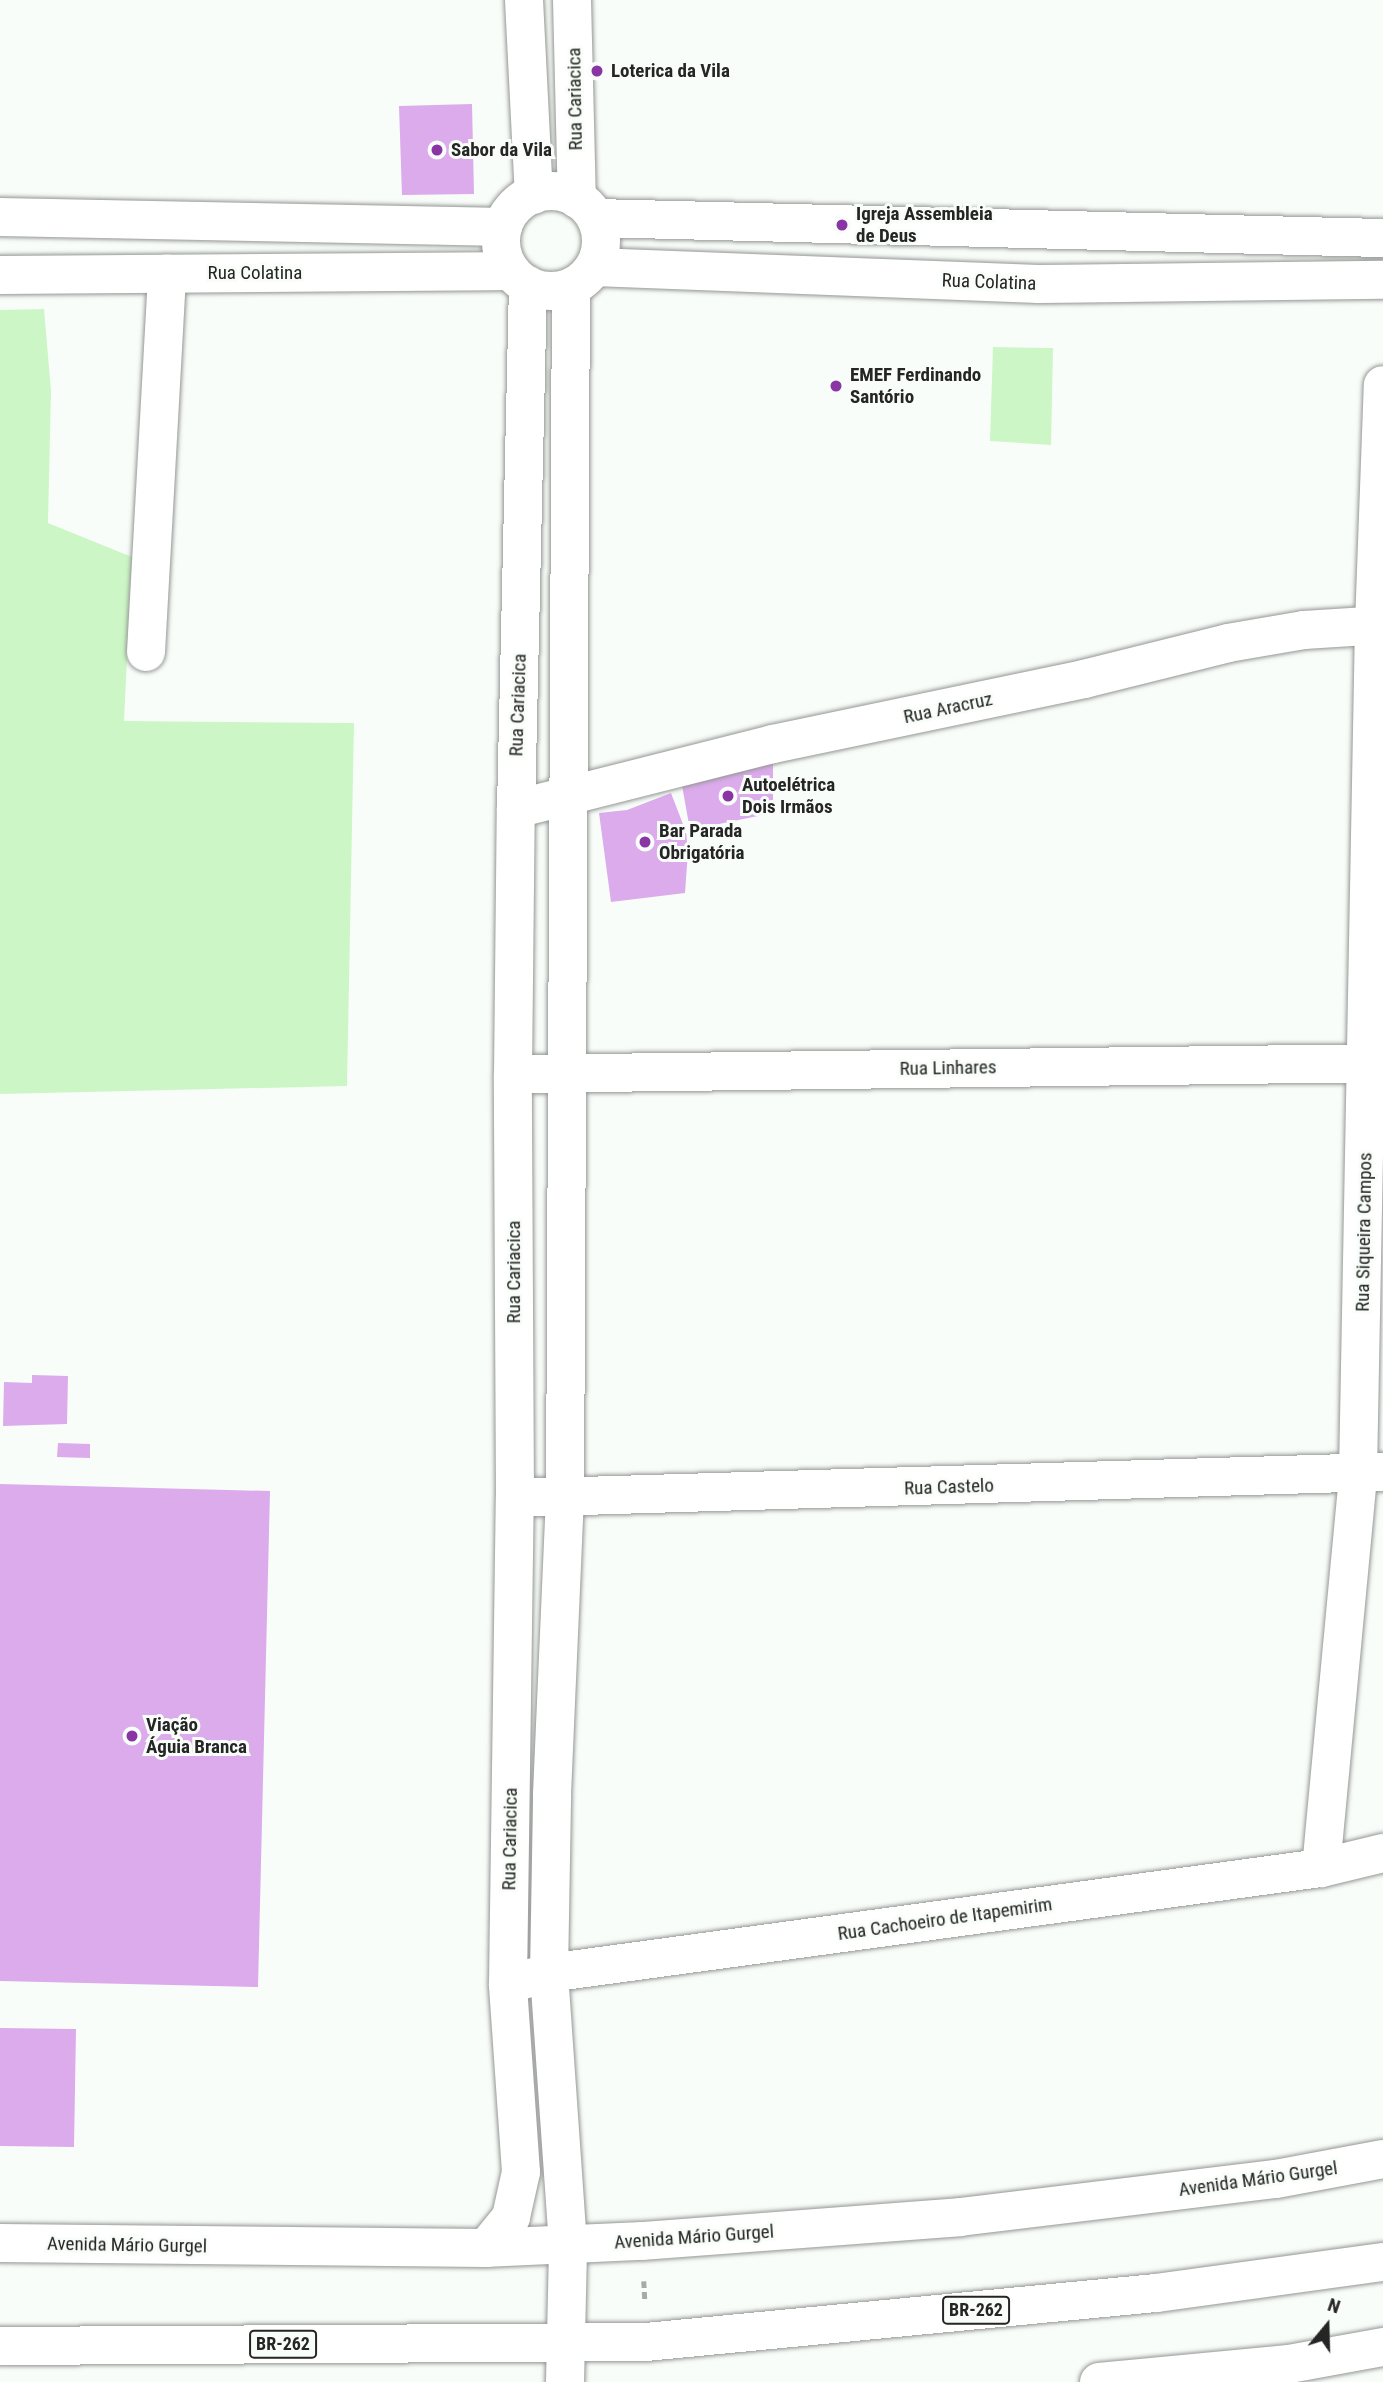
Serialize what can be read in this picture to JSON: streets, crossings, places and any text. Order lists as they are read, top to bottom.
{
  "streets": {
    "street": [
      "Rua Cariacica",
      "Rua Colatina",
      "Rua Aracruz",
      "Rua Linhares",
      "Rua Siqueira Campos",
      "Rua Castelo",
      "Rua Cachoeiro de Itapemirim",
      "Avenida Mário Gurgel",
      "BR-262"
    ]
  },
  "crossings": [
    ["Rua Cariacica", "Rua Colatina"],
    ["Rua Cariacica", "Rua Aracruz"],
    ["Rua Cariacica", "Rua Linhares"],
    ["Rua Cariacica", "Rua Castelo"],
    ["Rua Cariacica", "Rua Cachoeiro de Itapemirim"],
    ["Rua Cariacica", "Avenida Mário Gurgel"],
    ["Rua Aracruz", "Rua Siqueira Campos"],
    ["Rua Linhares", "Rua Siqueira Campos"],
    ["Rua Siqueira Campos", "Rua Castelo"],
    ["Rua Siqueira Campos", "Rua Cachoeiro de Itapemirim"]
  ],
  "places": [
    "Loterica da Vila",
    "Sabor da Vila",
    "Igreja Assembleia de Deus",
    "EMEF Ferdinando Santório",
    "Autoelétrica Dois Irmãos",
    "Bar Parada Obrigatória",
    "Viação Águia Branca"
  ],
  "north": "top"
}
